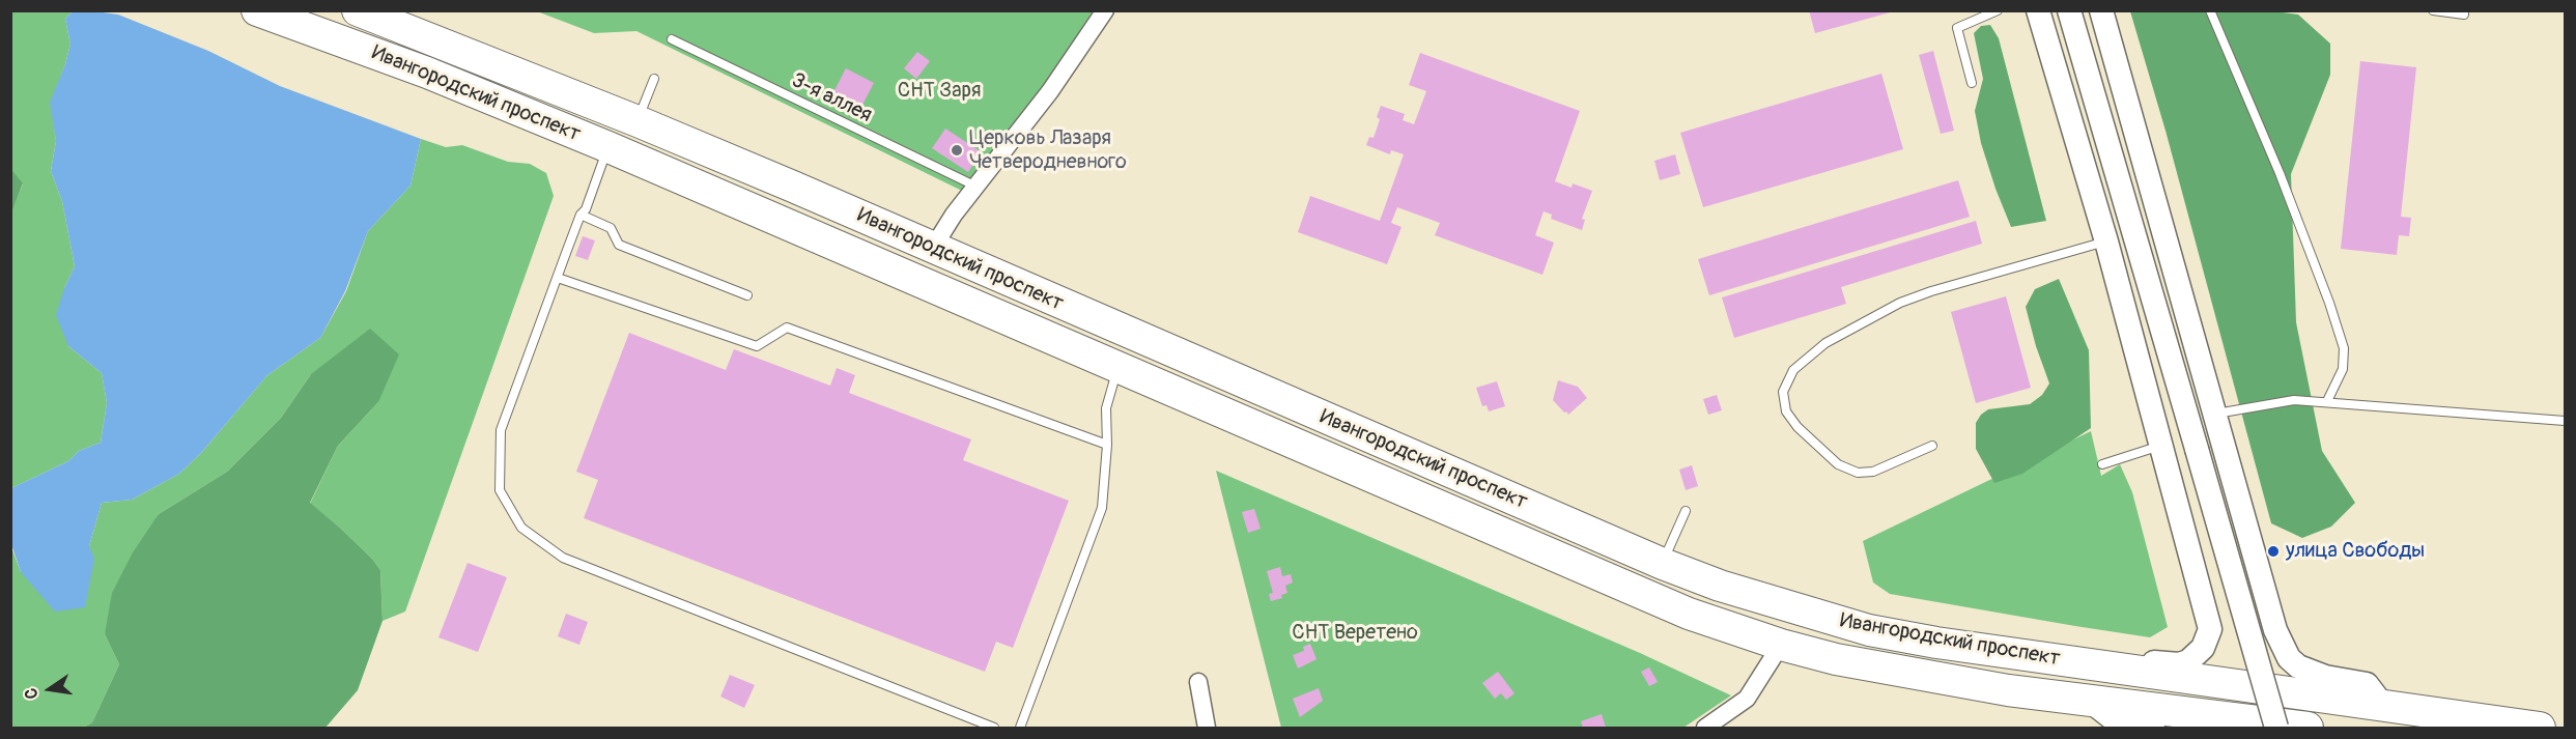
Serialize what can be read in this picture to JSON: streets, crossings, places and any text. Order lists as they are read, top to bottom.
{
  "streets": {
    "highway": ["Ивангородский проспект"],
    "lane": ["3-я аллея"]
  },
  "parks": ["СНТ Заря", "СНТ Веретено"],
  "places": ["Церковь Лазаря Четверодневного", "улица Свободы"],
  "north": "left"
}
